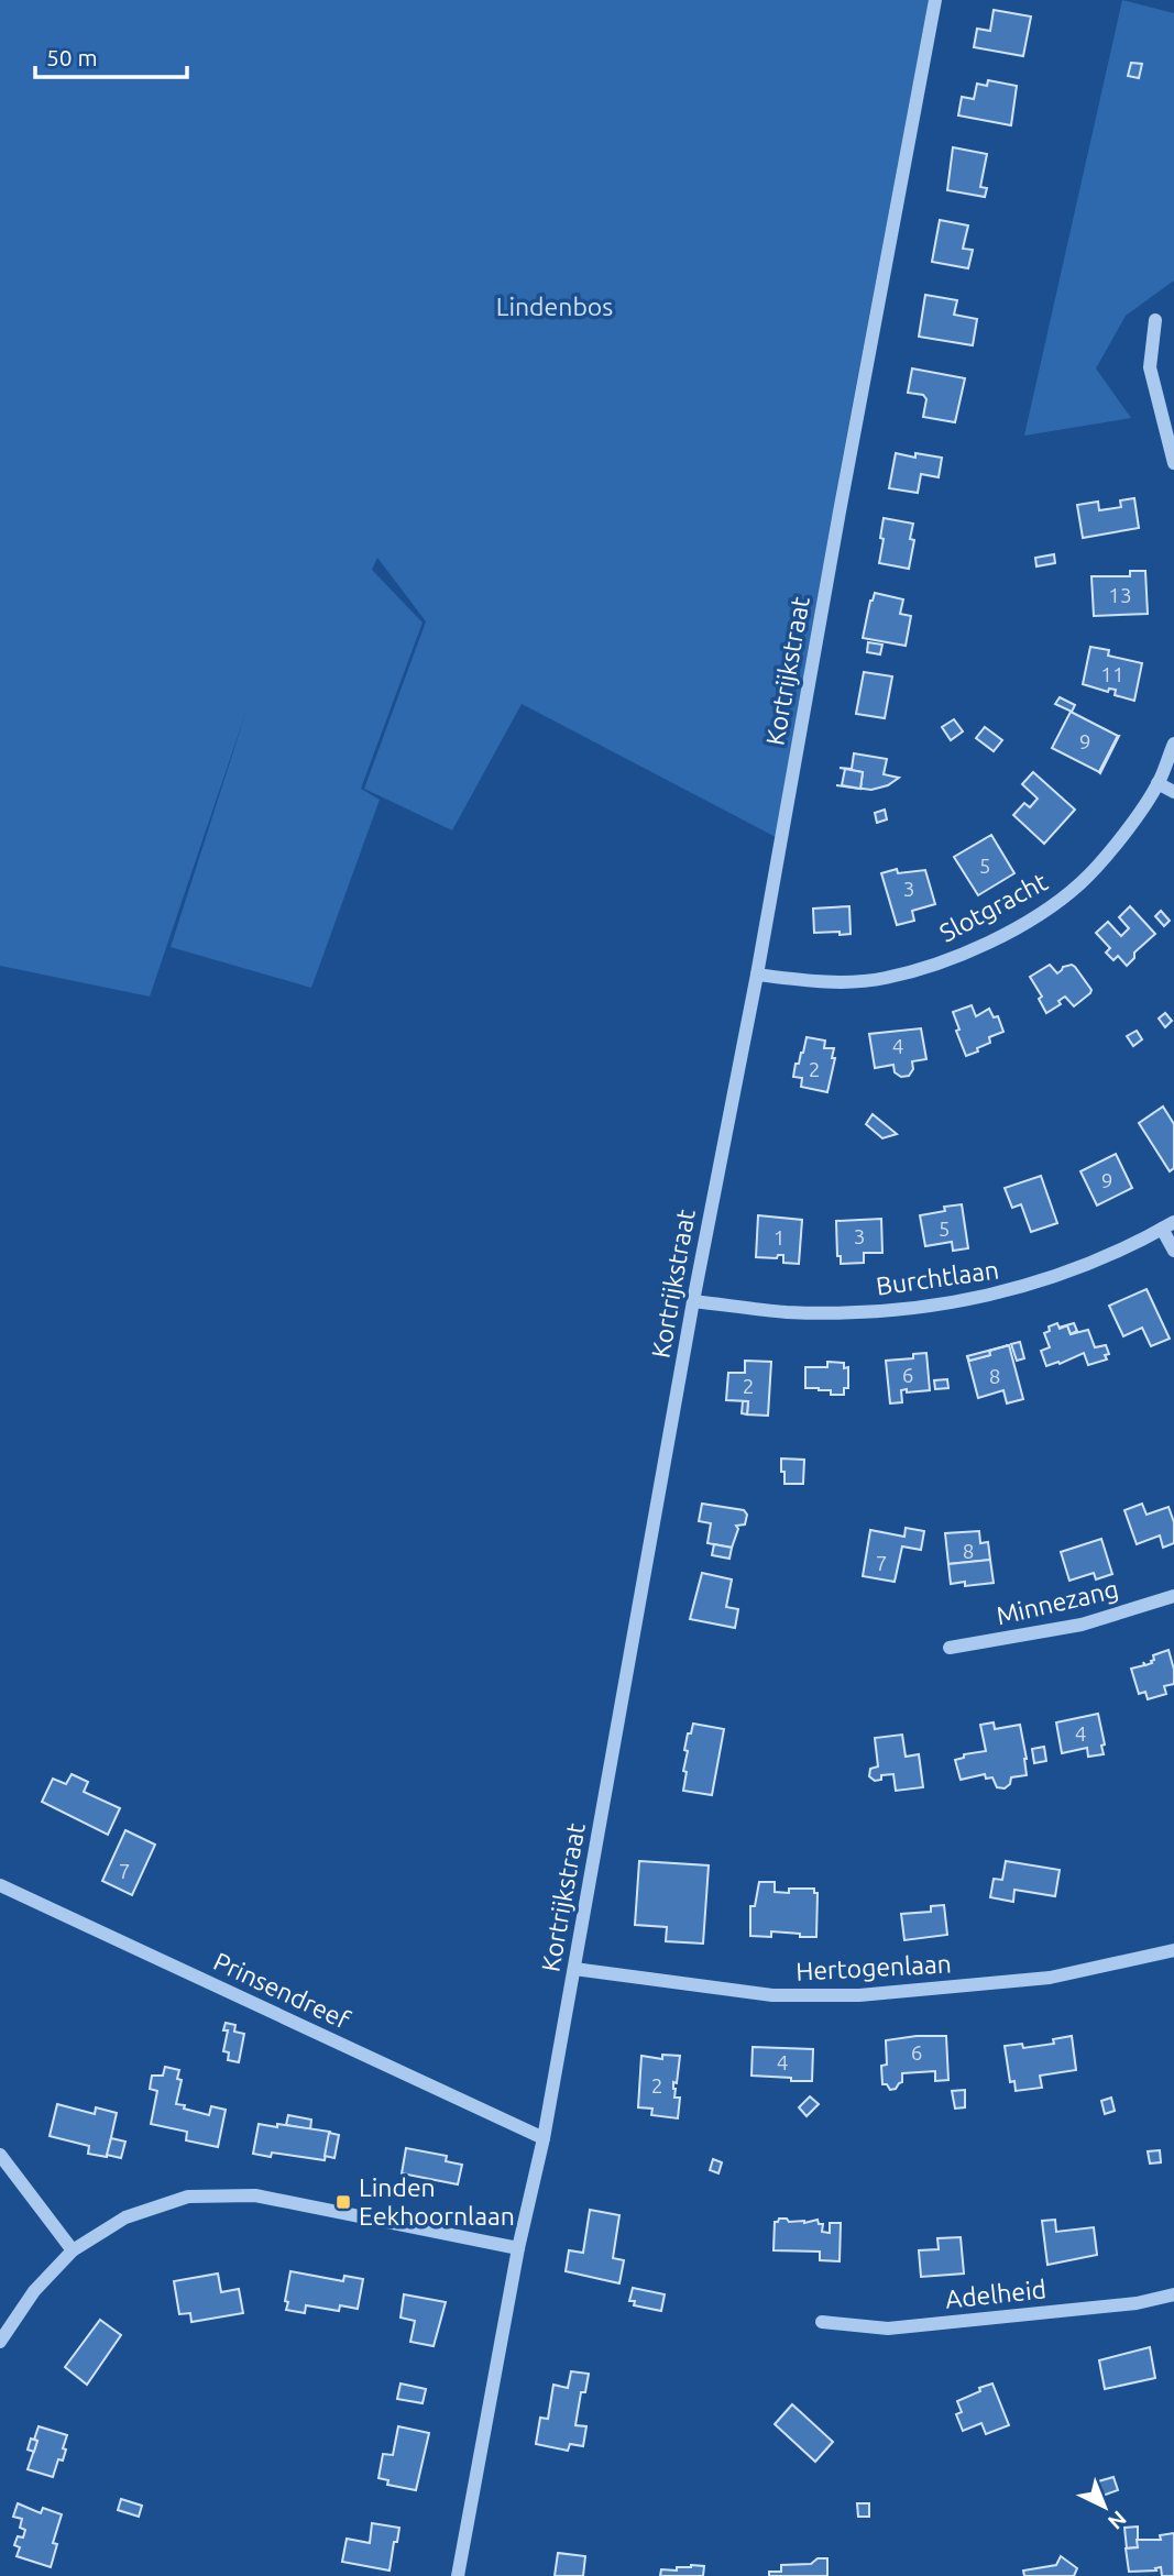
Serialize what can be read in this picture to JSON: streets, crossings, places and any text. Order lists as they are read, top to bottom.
{
  "streets": {
    "street": [
      "Kortrijkstraat",
      "Slotgracht",
      "Burchtlaan",
      "Minnezang",
      "Hertogenlaan",
      "Prinsendreef",
      "Adelheid"
    ]
  },
  "crossings": [
    ["Kortrijkstraat", "Slotgracht"],
    ["Kortrijkstraat", "Burchtlaan"],
    ["Kortrijkstraat", "Hertogenlaan"],
    ["Kortrijkstraat", "Prinsendreef"]
  ],
  "parks": ["Lindenbos"],
  "places": {
    "transit": ["Linden Eekhoornlaan"]
  },
  "house_numbers": [
    "13",
    "11",
    "9",
    "5",
    "3",
    "4",
    "2",
    "9",
    "5",
    "3",
    "1",
    "6",
    "8",
    "2",
    "8",
    "7",
    "4",
    "7",
    "6",
    "4",
    "2"
  ],
  "scale_bar": "50 m",
  "north": "bottom right"
}
